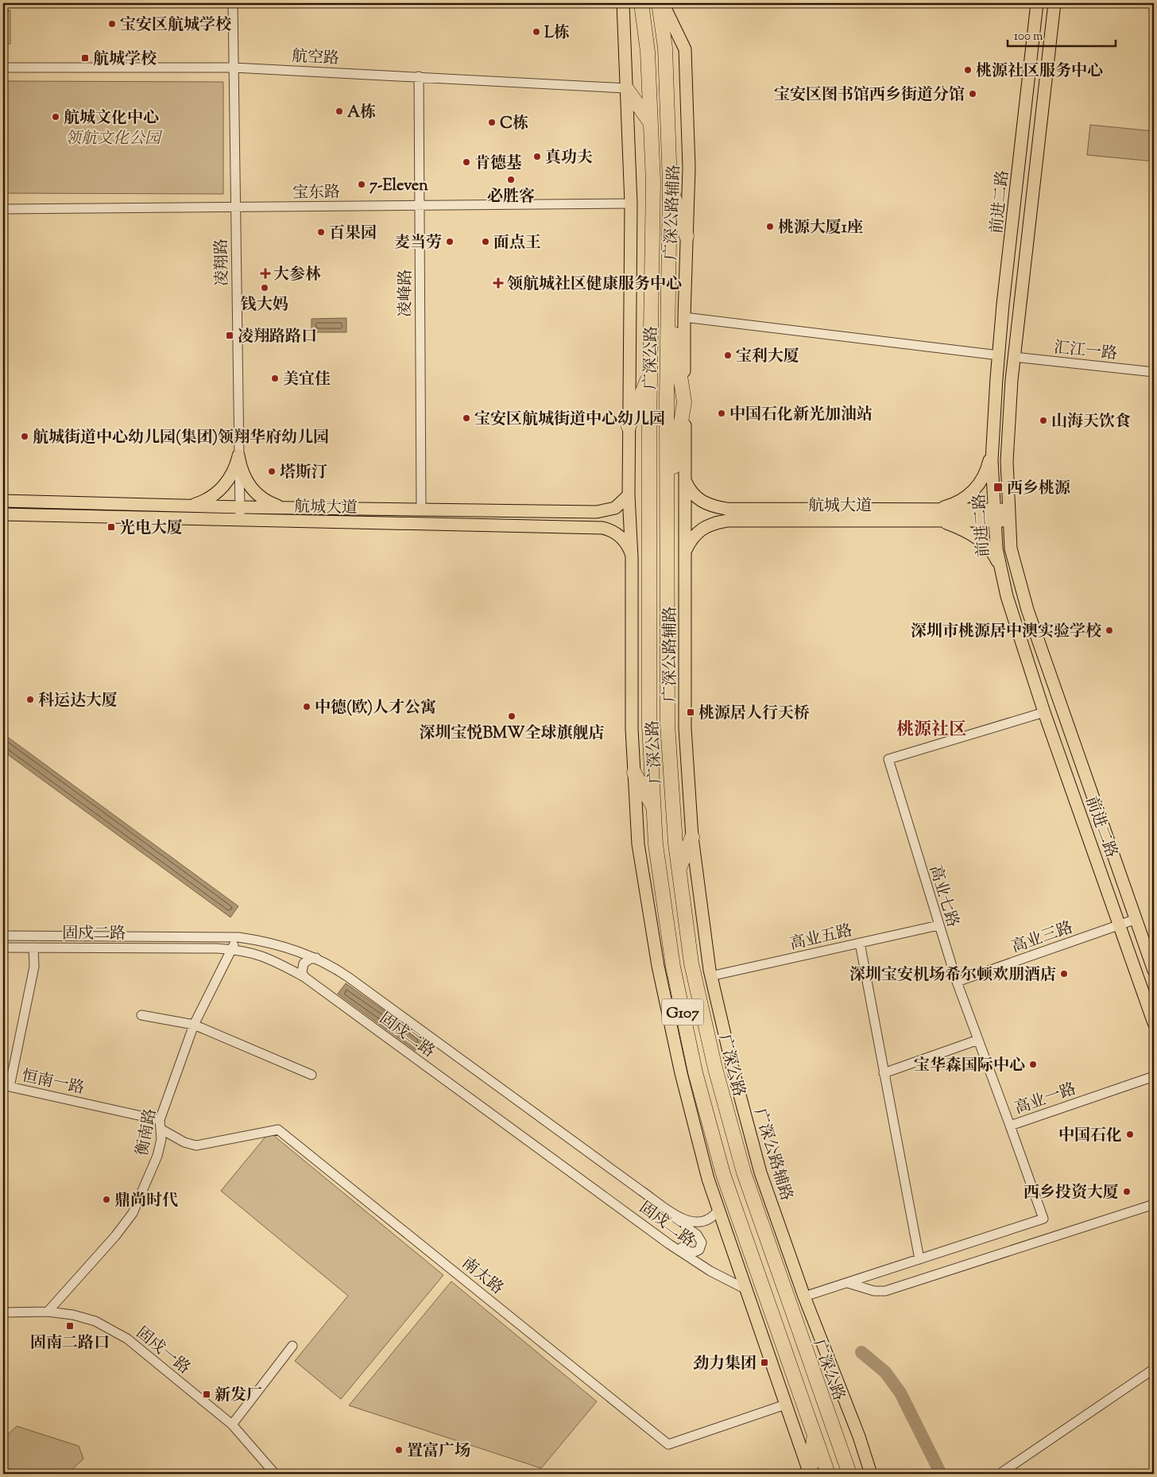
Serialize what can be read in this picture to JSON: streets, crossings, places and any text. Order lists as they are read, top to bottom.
{
  "streets": {
    "highway": ["广深公路", "G107"],
    "main road": ["前进二路", "广深公路辅路", "航城大道"],
    "street": [
      "航空路",
      "宝东路",
      "凌翔路",
      "凌峰路",
      "汇江一路",
      "高业七路",
      "固戍二路",
      "高业五路",
      "高业三路",
      "恒南一路",
      "高业一路",
      "衡南路",
      "南太路",
      "固戍一路"
    ]
  },
  "crossings": [
    ["航空路", "凌翔路"],
    ["航空路", "凌峰路"],
    ["宝东路", "凌翔路"],
    ["宝东路", "凌峰路"],
    ["前进二路", "汇江一路"],
    ["前进二路", "航城大道"],
    ["前进二路", "高业七路"],
    ["前进二路", "高业三路"],
    ["广深公路辅路", "航城大道"],
    ["广深公路辅路", "高业五路"],
    ["凌翔路", "航城大道"],
    ["凌峰路", "航城大道"],
    ["高业七路", "高业五路"],
    ["高业七路", "高业三路"],
    ["高业七路", "高业一路"],
    ["固戍二路", "恒南一路"],
    ["固戍二路", "衡南路"],
    ["恒南一路", "衡南路"],
    ["恒南一路", "南太路"],
    ["衡南路", "南太路"],
    ["衡南路", "固戍一路"]
  ],
  "districts": ["桃源社区"],
  "parks": ["领航文化公园"],
  "places": {
    "other": [
      "宝安区航城学校",
      "L栋",
      "桃源社区服务中心",
      "宝安区图书馆西乡街道分馆",
      "A栋",
      "航城文化中心",
      "C栋",
      "真功夫",
      "肯德基",
      "必胜客",
      "7-Eleven",
      "桃源大厦1座",
      "百果园",
      "麦当劳",
      "面点王",
      "钱大妈",
      "宝利大厦",
      "美宜佳",
      "中国石化新光加油站",
      "宝安区航城街道中心幼儿园",
      "山海天饮食",
      "航城街道中心幼儿园(集团)领翔华府幼儿园",
      "塔斯汀",
      "深圳市桃源居中澳实验学校",
      "科运达大厦",
      "中德(欧)人才公寓",
      "深圳宝悦BMW全球旗舰店",
      "深圳宝安机场希尔顿欢朋酒店",
      "宝华森国际中心",
      "中国石化",
      "西乡投资大厦",
      "鼎尚时代",
      "置富广场"
    ],
    "transit": [
      "航城学校",
      "凌翔路路口",
      "西乡桃源",
      "光电大厦",
      "桃源居人行天桥",
      "固南二路口",
      "劲力集团",
      "新发厂"
    ],
    "health": ["大参林", "领航城社区健康服务中心"]
  },
  "scale_bar": "100 m"
}
